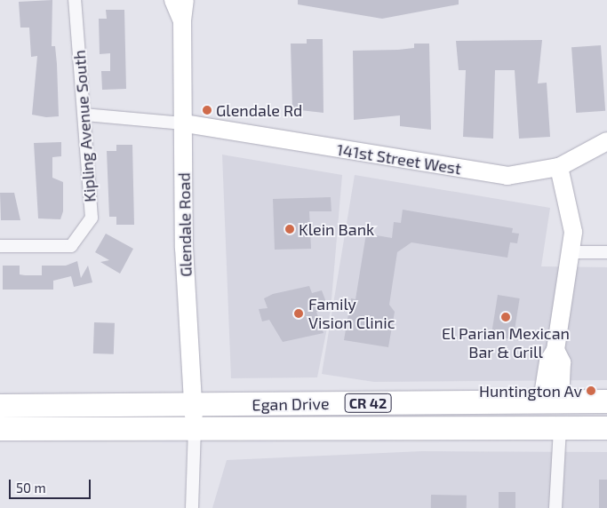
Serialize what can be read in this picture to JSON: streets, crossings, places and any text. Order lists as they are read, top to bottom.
{
  "streets": {
    "highway": ["CR 42", "Egan Drive"],
    "street": ["Kipling Avenue South", "141st Street West", "Glendale Road"]
  },
  "crossings": [
    ["141st Street West", "Glendale Road"],
    ["Glendale Road", "Egan Drive"]
  ],
  "places": [
    "Glendale Rd",
    "Klein Bank",
    "Family Vision Clinic",
    "El Parian Mexican Bar & Grill",
    "Huntington Av"
  ],
  "scale_bar": "50 m"
}
